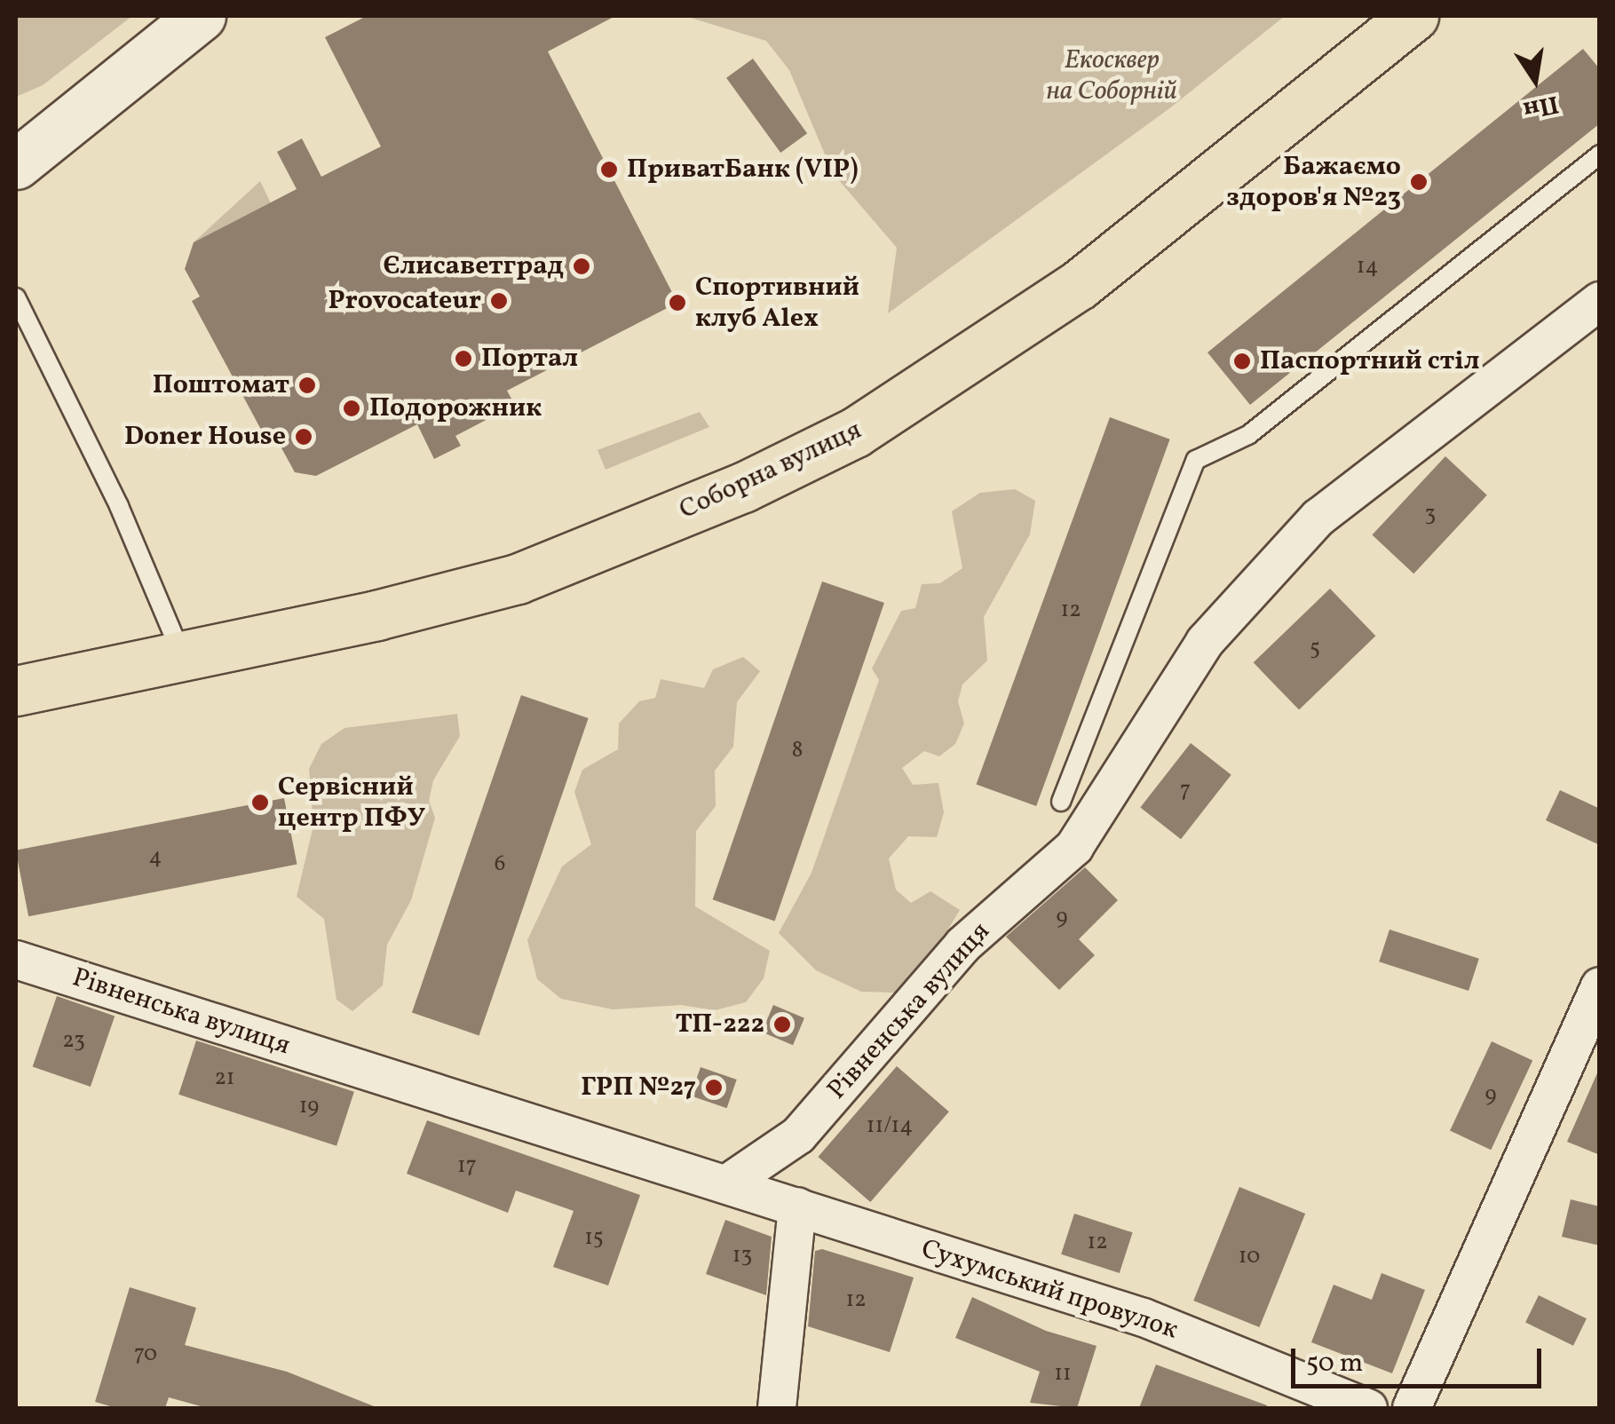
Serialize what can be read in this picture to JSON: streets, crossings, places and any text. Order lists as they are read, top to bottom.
{
  "streets": {
    "main road": ["Соборна вулиця"],
    "street": ["Рівненська вулиця", "Сухумський провулок"]
  },
  "crossings": [
    ["Рівненська вулиця", "Сухумський провулок"]
  ],
  "parks": ["Екосквер на Соборній"],
  "places": [
    "ПриватБанк (VIP)",
    "Бажаємо здоров'я №23",
    "Єлисаветград",
    "Provocateur",
    "Спортивний клуб Alex",
    "Портал",
    "Паспортний стіл",
    "Поштомат",
    "Подорожник",
    "Doner House",
    "Cервісний центр ПФУ",
    "ТП-222",
    "ГРП №27"
  ],
  "house_numbers": [
    "14",
    "3",
    "12",
    "5",
    "8",
    "7",
    "4",
    "6",
    "9",
    "23",
    "21",
    "9",
    "19",
    "11/14",
    "17",
    "15",
    "12",
    "13",
    "10",
    "12",
    "70",
    "11"
  ],
  "scale_bar": "50 m",
  "north": "bottom"
}
